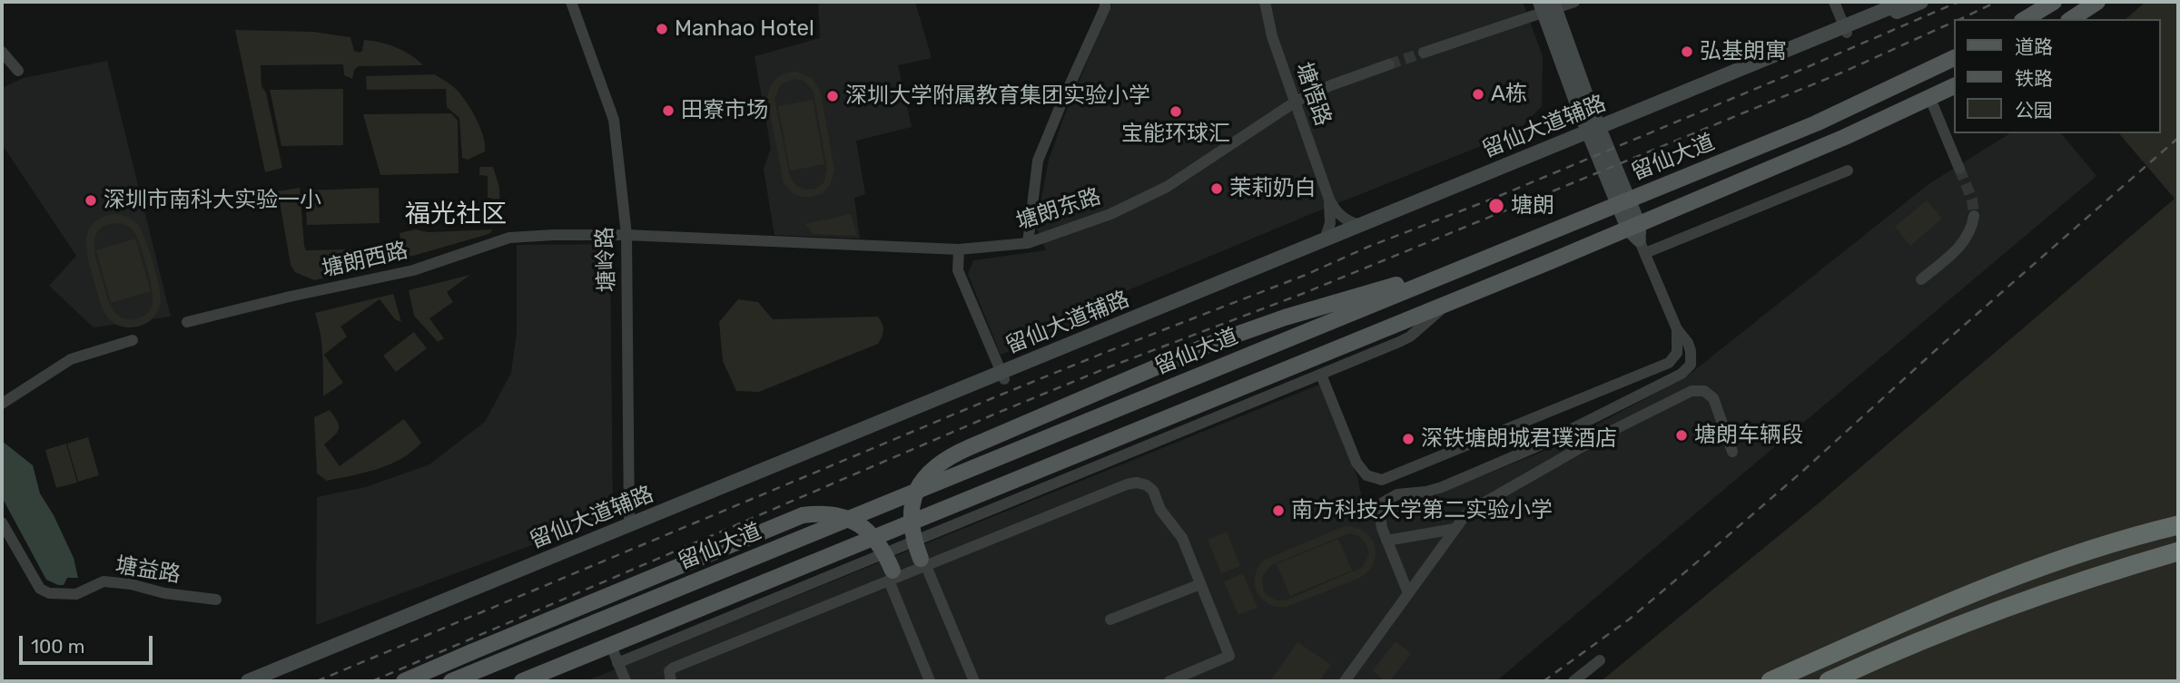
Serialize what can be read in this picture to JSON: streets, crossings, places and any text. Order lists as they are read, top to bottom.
{
  "streets": {
    "main road": ["留仙大道辅路", "留仙大道"],
    "street": [
      "塘悟路",
      "塘朗东路",
      "塘岭路",
      "塘朗西路",
      "塘益路"
    ]
  },
  "crossings": [
    ["塘悟路", "留仙大道辅路"],
    ["塘悟路", "塘朗东路"],
    ["留仙大道辅路", "塘岭路"],
    ["塘朗东路", "塘岭路"],
    ["塘朗东路", "塘朗西路"],
    ["塘岭路", "塘朗西路"]
  ],
  "districts": ["福光社区"],
  "places": [
    "Manhao Hotel",
    "弘基朗寓",
    "A栋",
    "深圳大学附属教育集团实验小学",
    "田寮市场",
    "宝能环球汇",
    "茉莉奶白",
    "深圳市南科大实验一小",
    "塘朗",
    "塘朗车辆段",
    "深铁塘朗城君璞酒店",
    "南方科技大学第二实验小学"
  ],
  "legend": ["道路", "铁路", "公园"],
  "scale_bar": "100 m"
}
